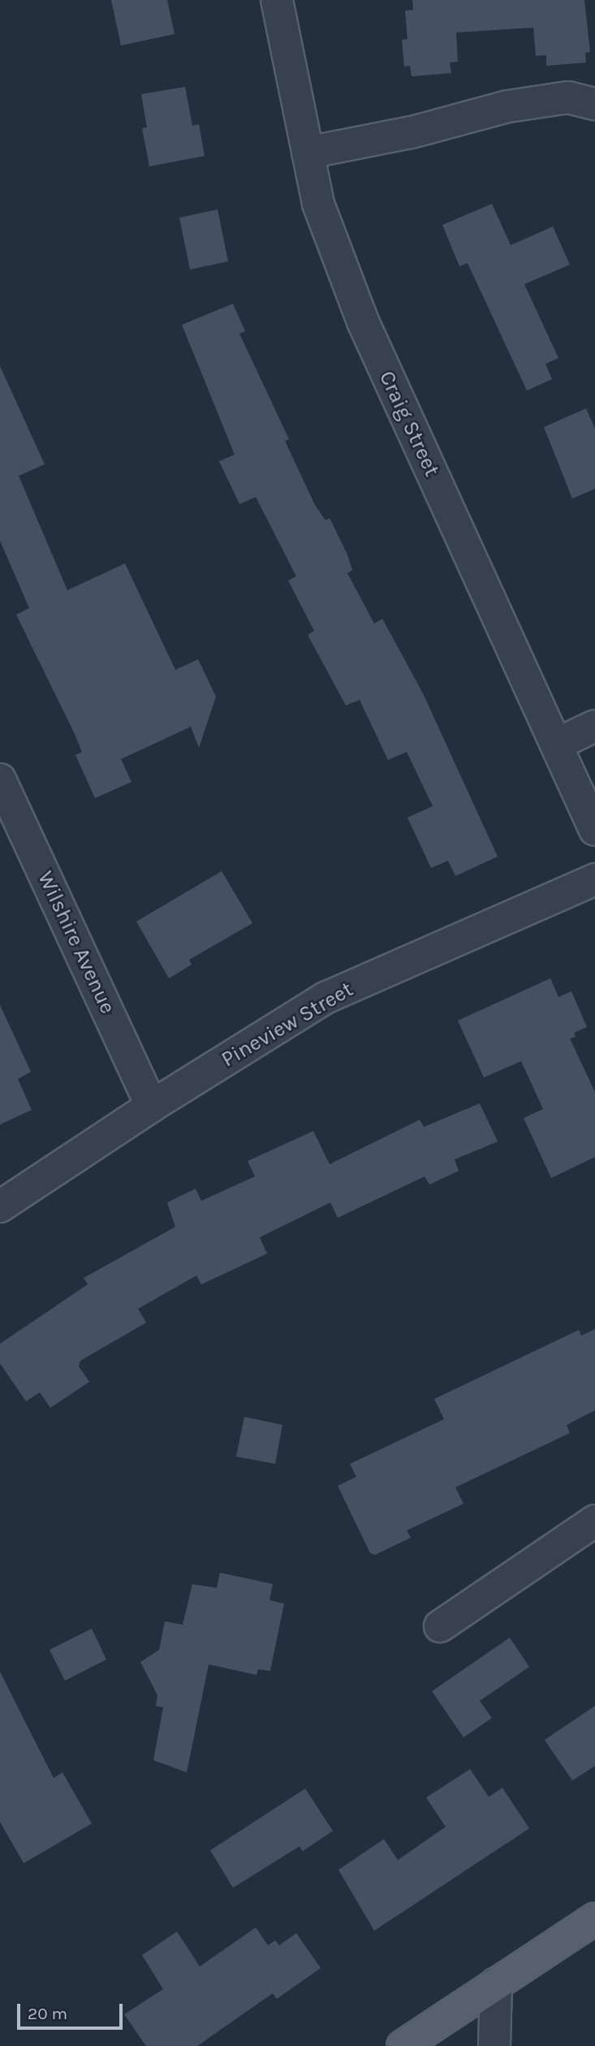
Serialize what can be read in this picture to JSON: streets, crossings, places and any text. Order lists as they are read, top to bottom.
{
  "streets": {
    "street": ["Craig Street", "Wilshire Avenue", "Pineview Street"]
  },
  "crossings": [
    ["Wilshire Avenue", "Pineview Street"]
  ],
  "scale_bar": "20 m"
}
